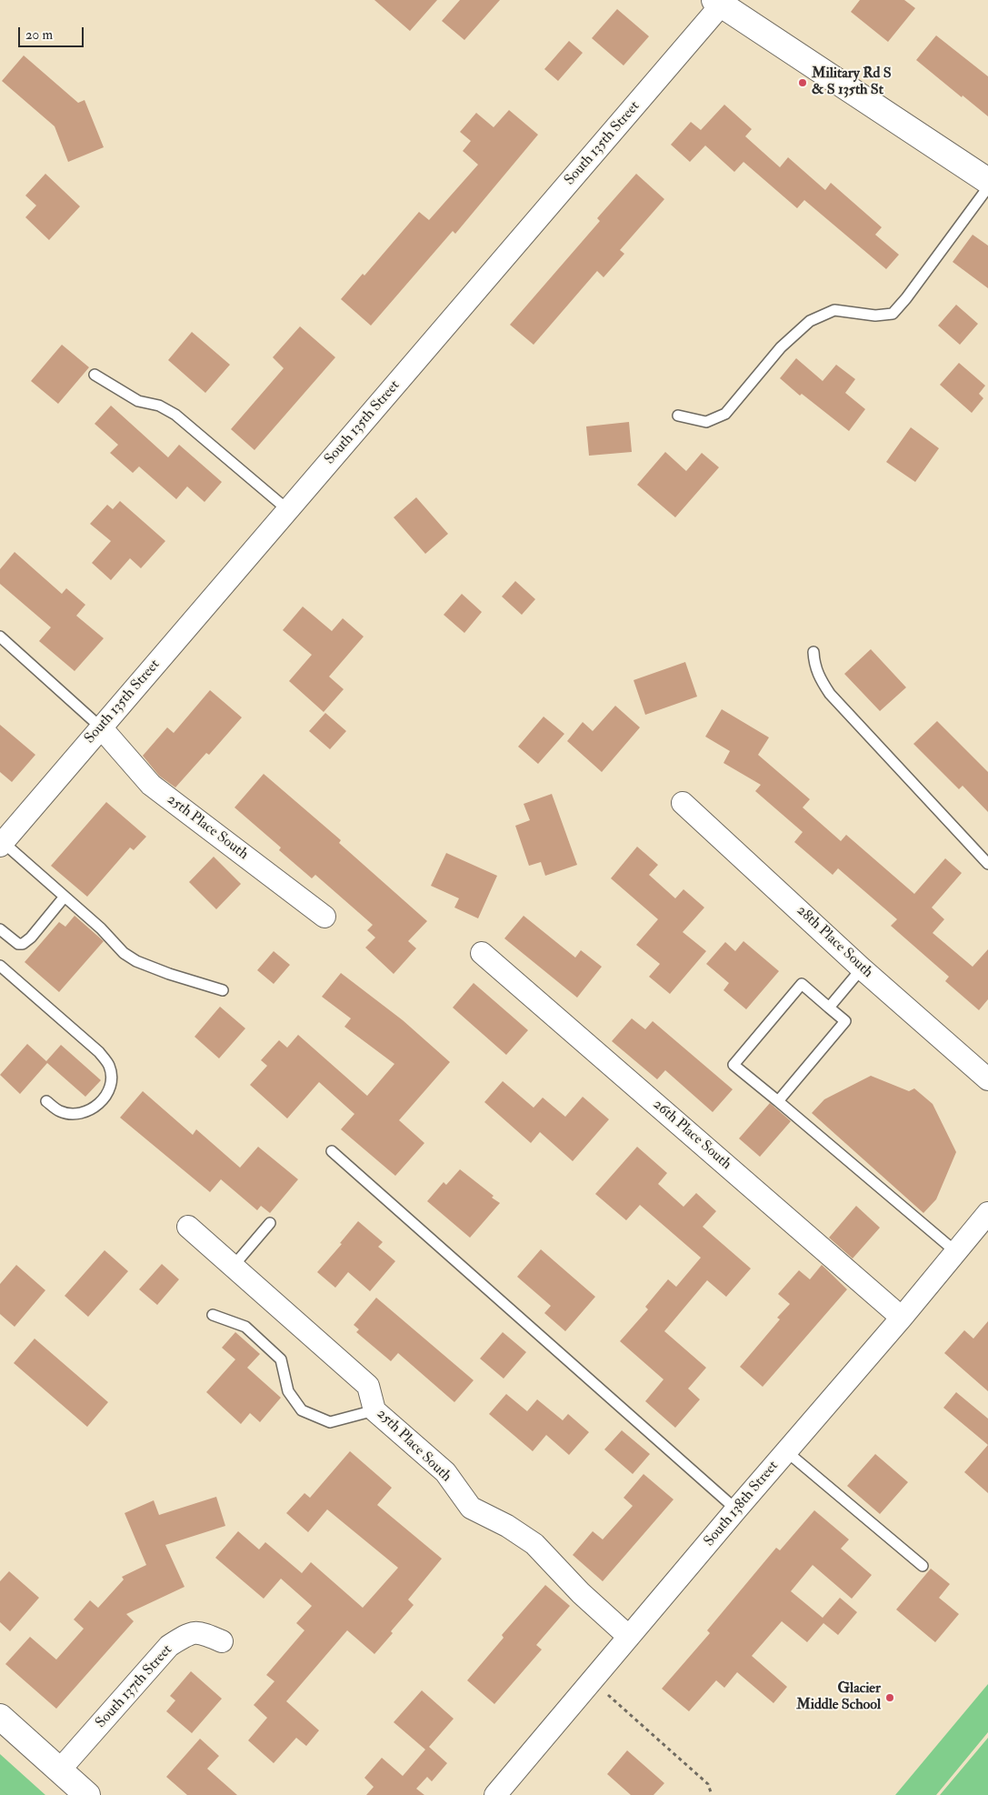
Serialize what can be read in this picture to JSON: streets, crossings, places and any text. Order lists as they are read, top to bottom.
{
  "streets": {
    "street": [
      "South 135th Street",
      "25th Place South",
      "28th Place South",
      "26th Place South",
      "South 138th Street",
      "South 137th Street"
    ]
  },
  "crossings": [
    ["South 135th Street", "25th Place South"],
    ["25th Place South", "South 138th Street"],
    ["26th Place South", "South 138th Street"]
  ],
  "places": ["Military Rd S & S 135th St", "Glacier Middle School"],
  "scale_bar": "20 m"
}
